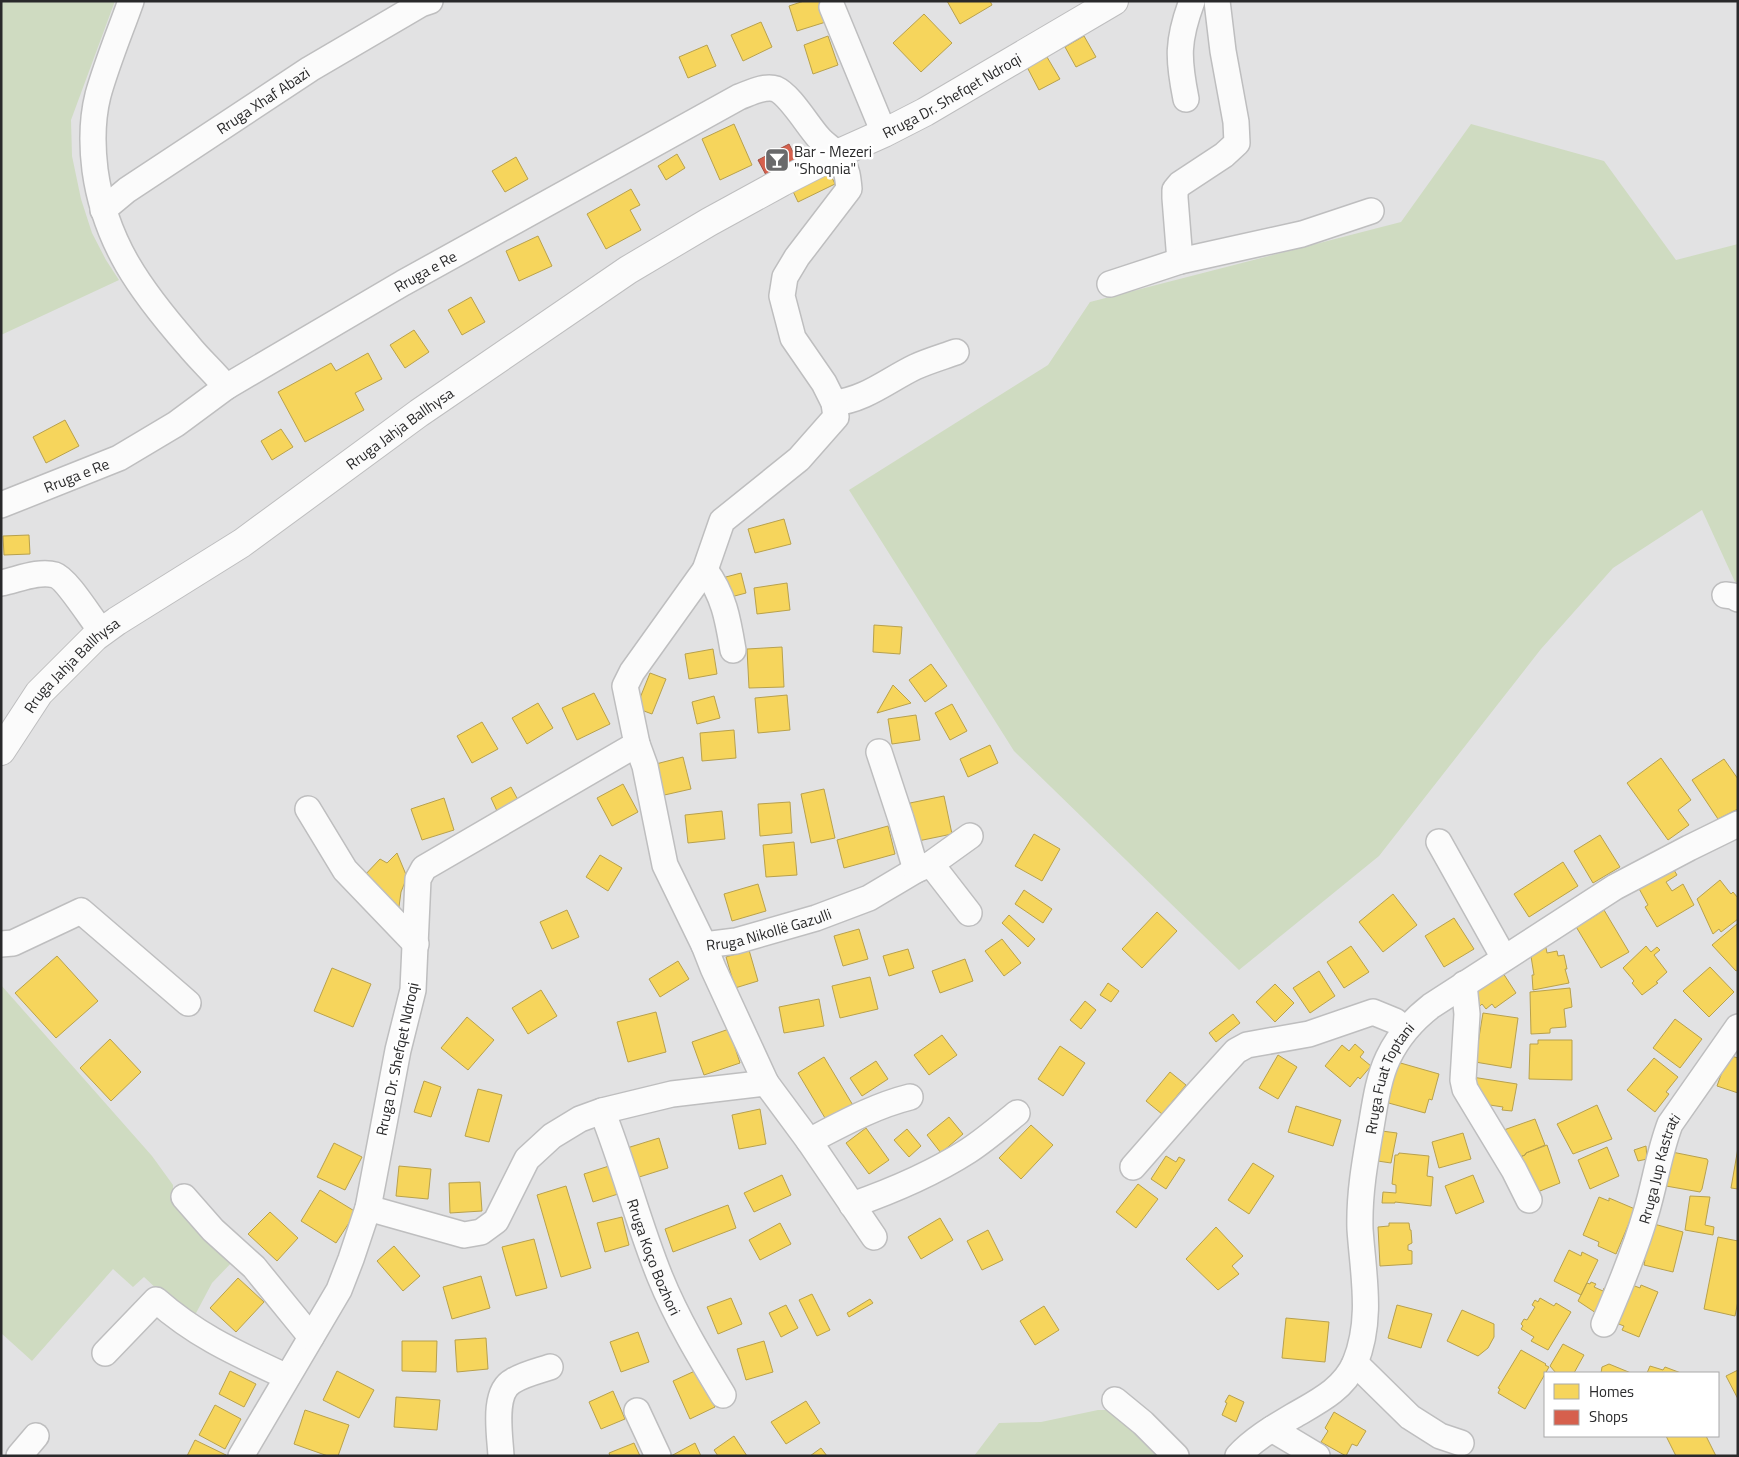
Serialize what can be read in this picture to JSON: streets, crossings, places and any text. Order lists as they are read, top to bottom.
{
  "streets": {
    "main road": ["Rruga Dr. Shefqet Ndroqi", "Rruga Jahja Ballhysa"],
    "street": [
      "Rruga Xhaf Abazi",
      "Rruga e Re",
      "Rruga Nikollë Gazulli",
      "Rruga Fuat Toptani",
      "Rruga Jup Kastrati",
      "Rruga Koço Bozhori"
    ]
  },
  "crossings": [
    ["Rruga Dr. Shefqet Ndroqi", "Rruga e Re"],
    ["Rruga Dr. Shefqet Ndroqi", "Rruga Jahja Ballhysa"],
    ["Rruga Dr. Shefqet Ndroqi", "Rruga Nikollë Gazulli"],
    ["Rruga e Re", "Rruga Jahja Ballhysa"]
  ],
  "places": {
    "bar": ["Bar - Mezeri \"Shoqnia\""]
  },
  "legend": ["Homes", "Shops"]
}
